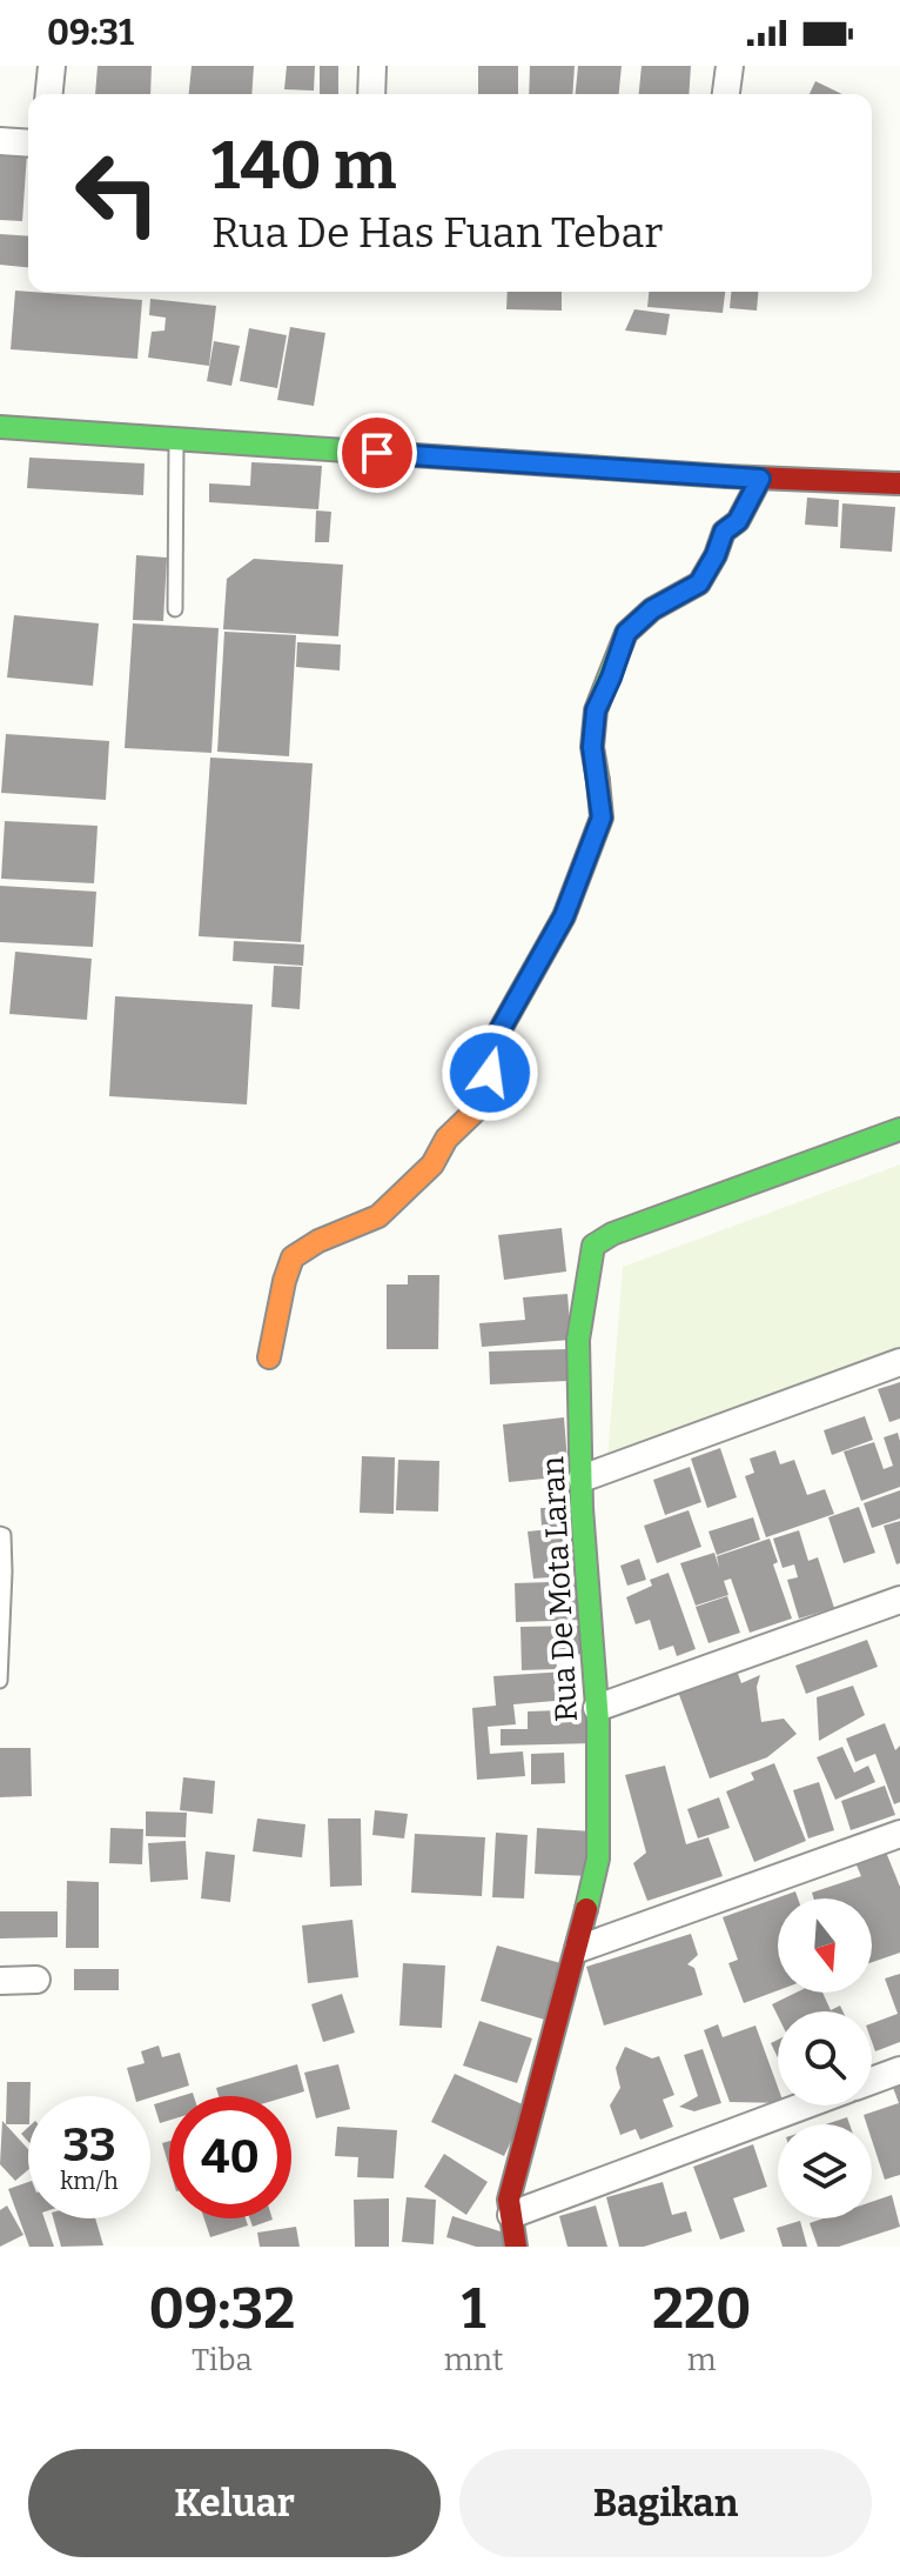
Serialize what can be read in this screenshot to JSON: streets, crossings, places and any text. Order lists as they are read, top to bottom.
{
  "streets": {
    "street": ["Rua De Mota Laran"]
  },
  "north": "bottom",
  "page": {
    "status": "09:31",
    "turn": ["140 m", "Rua De Has Fuan Tebar"],
    "speed": "33 km/h",
    "limit": "40",
    "eta": [
      "09:32",
      "Tiba",
      "1",
      "mnt",
      "220",
      "m"
    ],
    "buttons": ["Keluar", "Bagikan"]
  }
}
